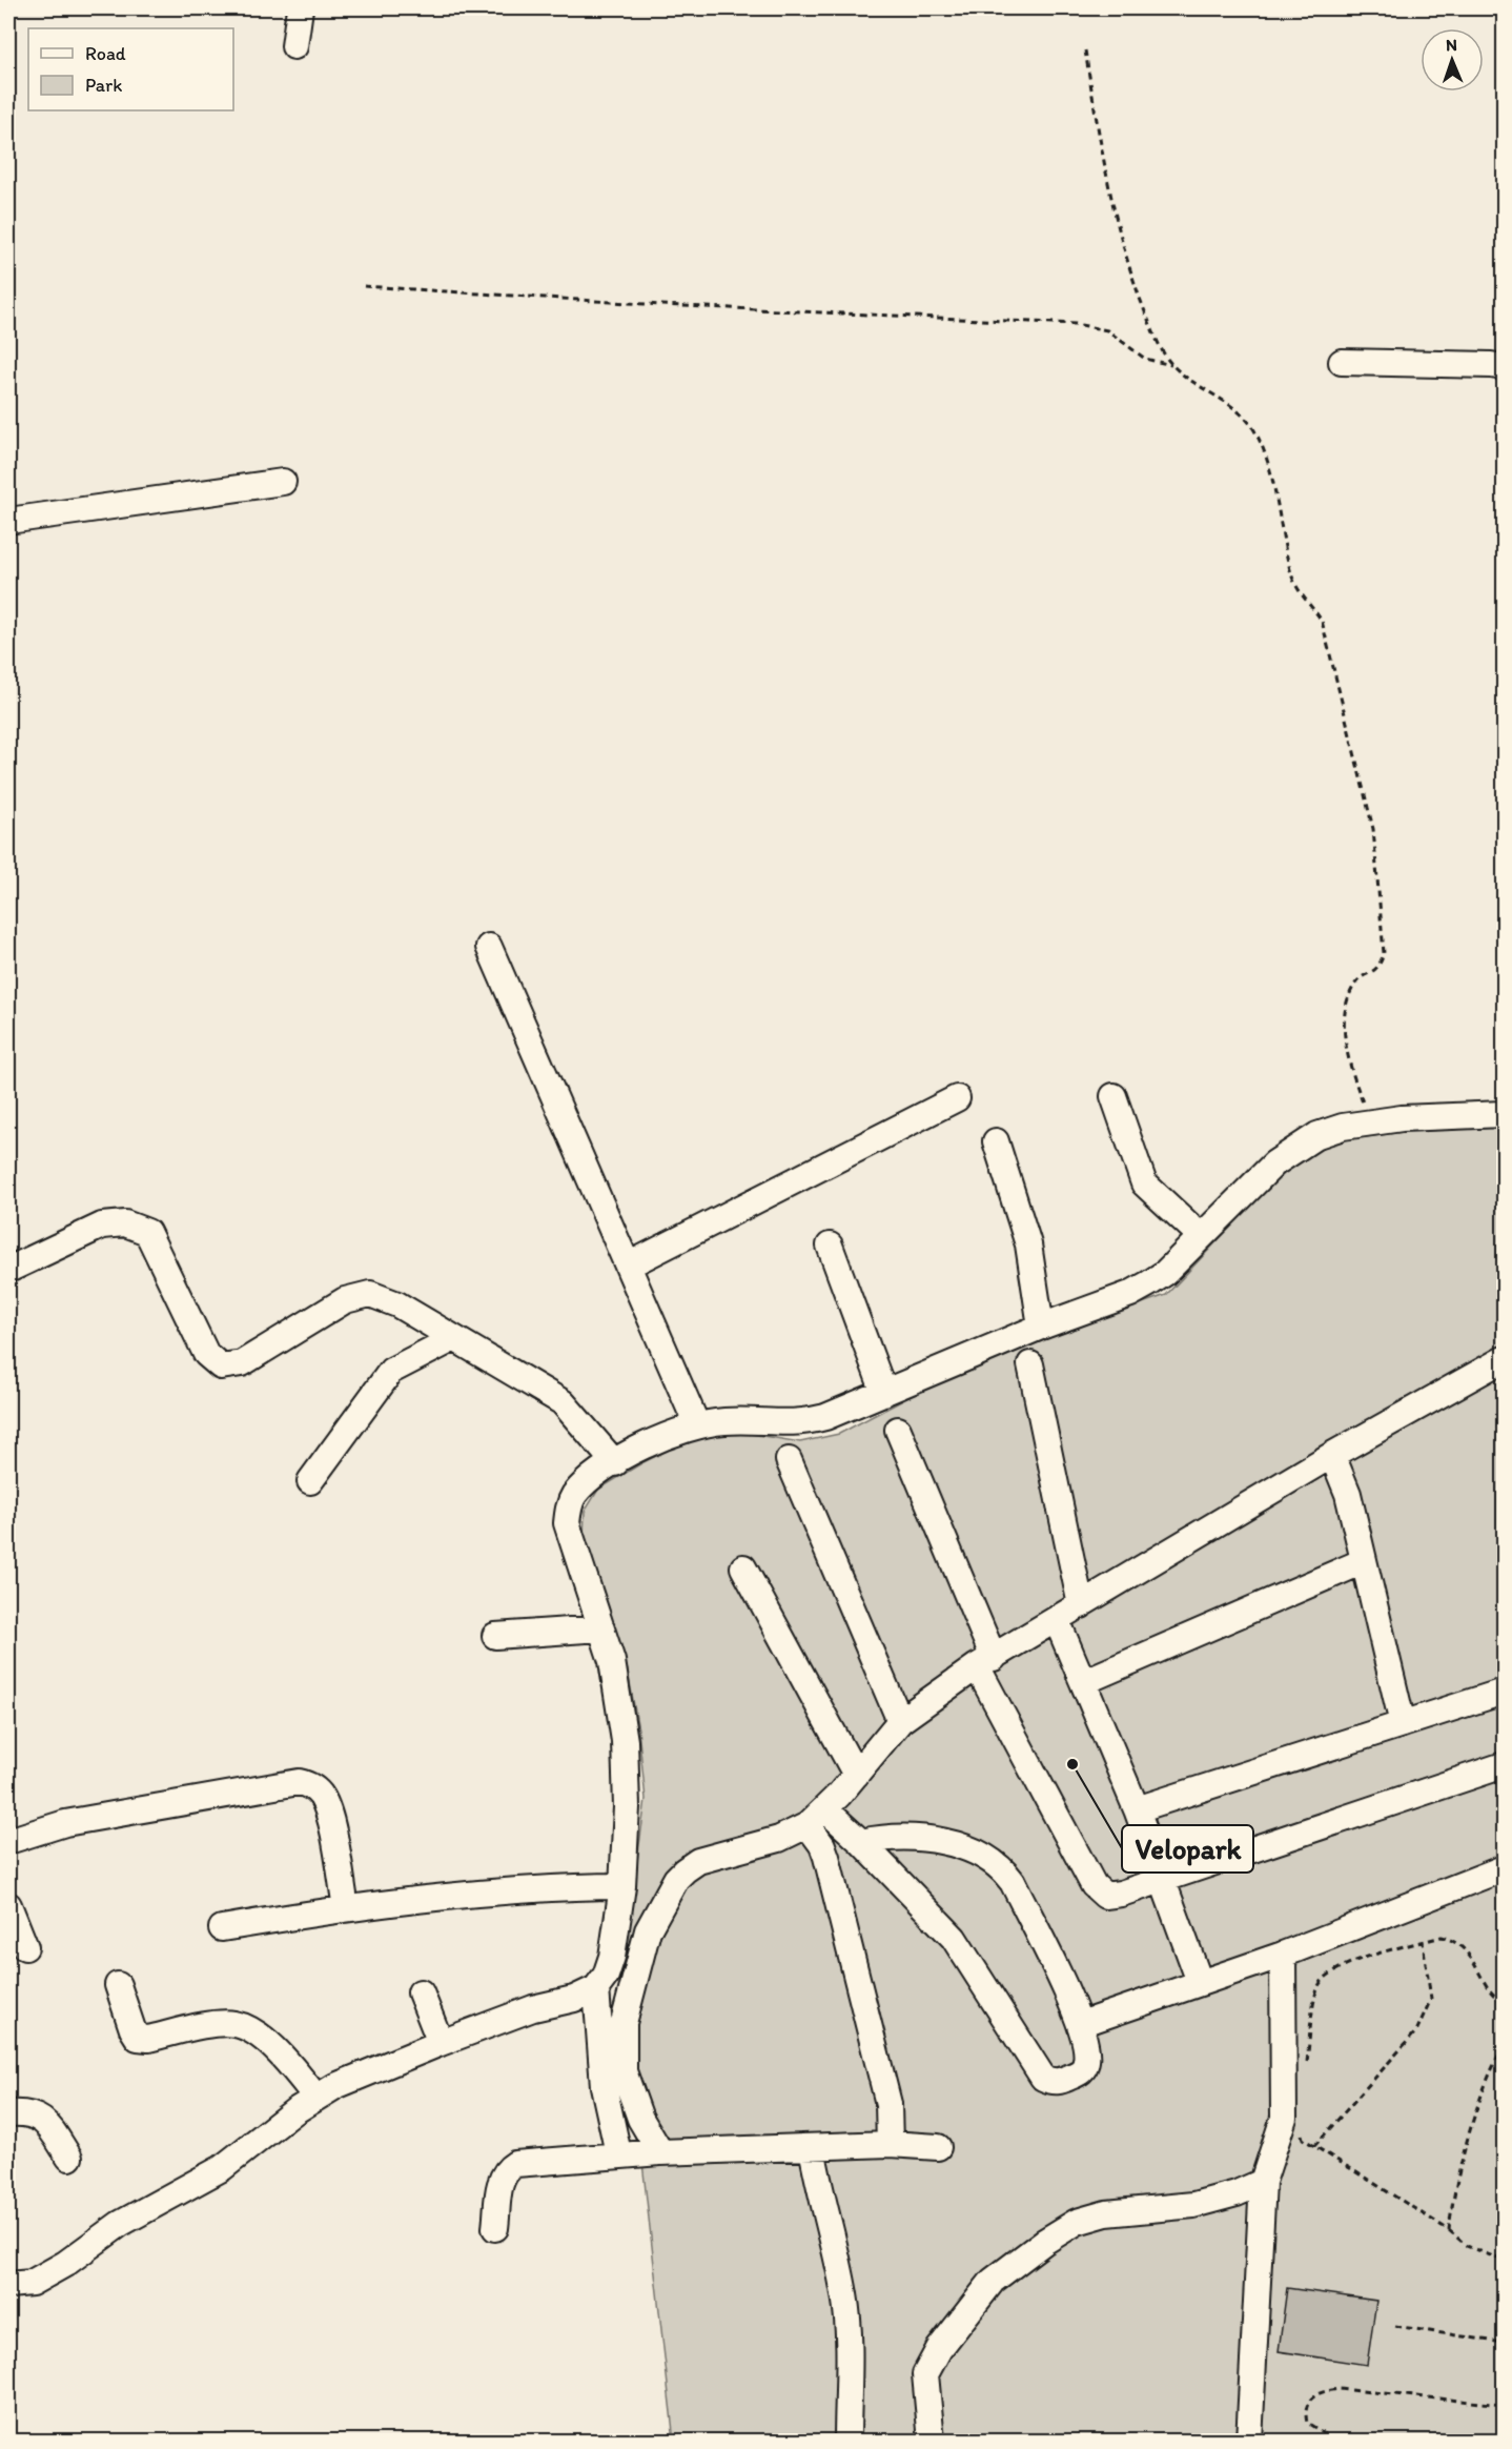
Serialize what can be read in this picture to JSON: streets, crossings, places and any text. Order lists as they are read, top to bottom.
{
  "places": ["Velopark"],
  "legend": ["Road", "Park"],
  "north": "top"
}
